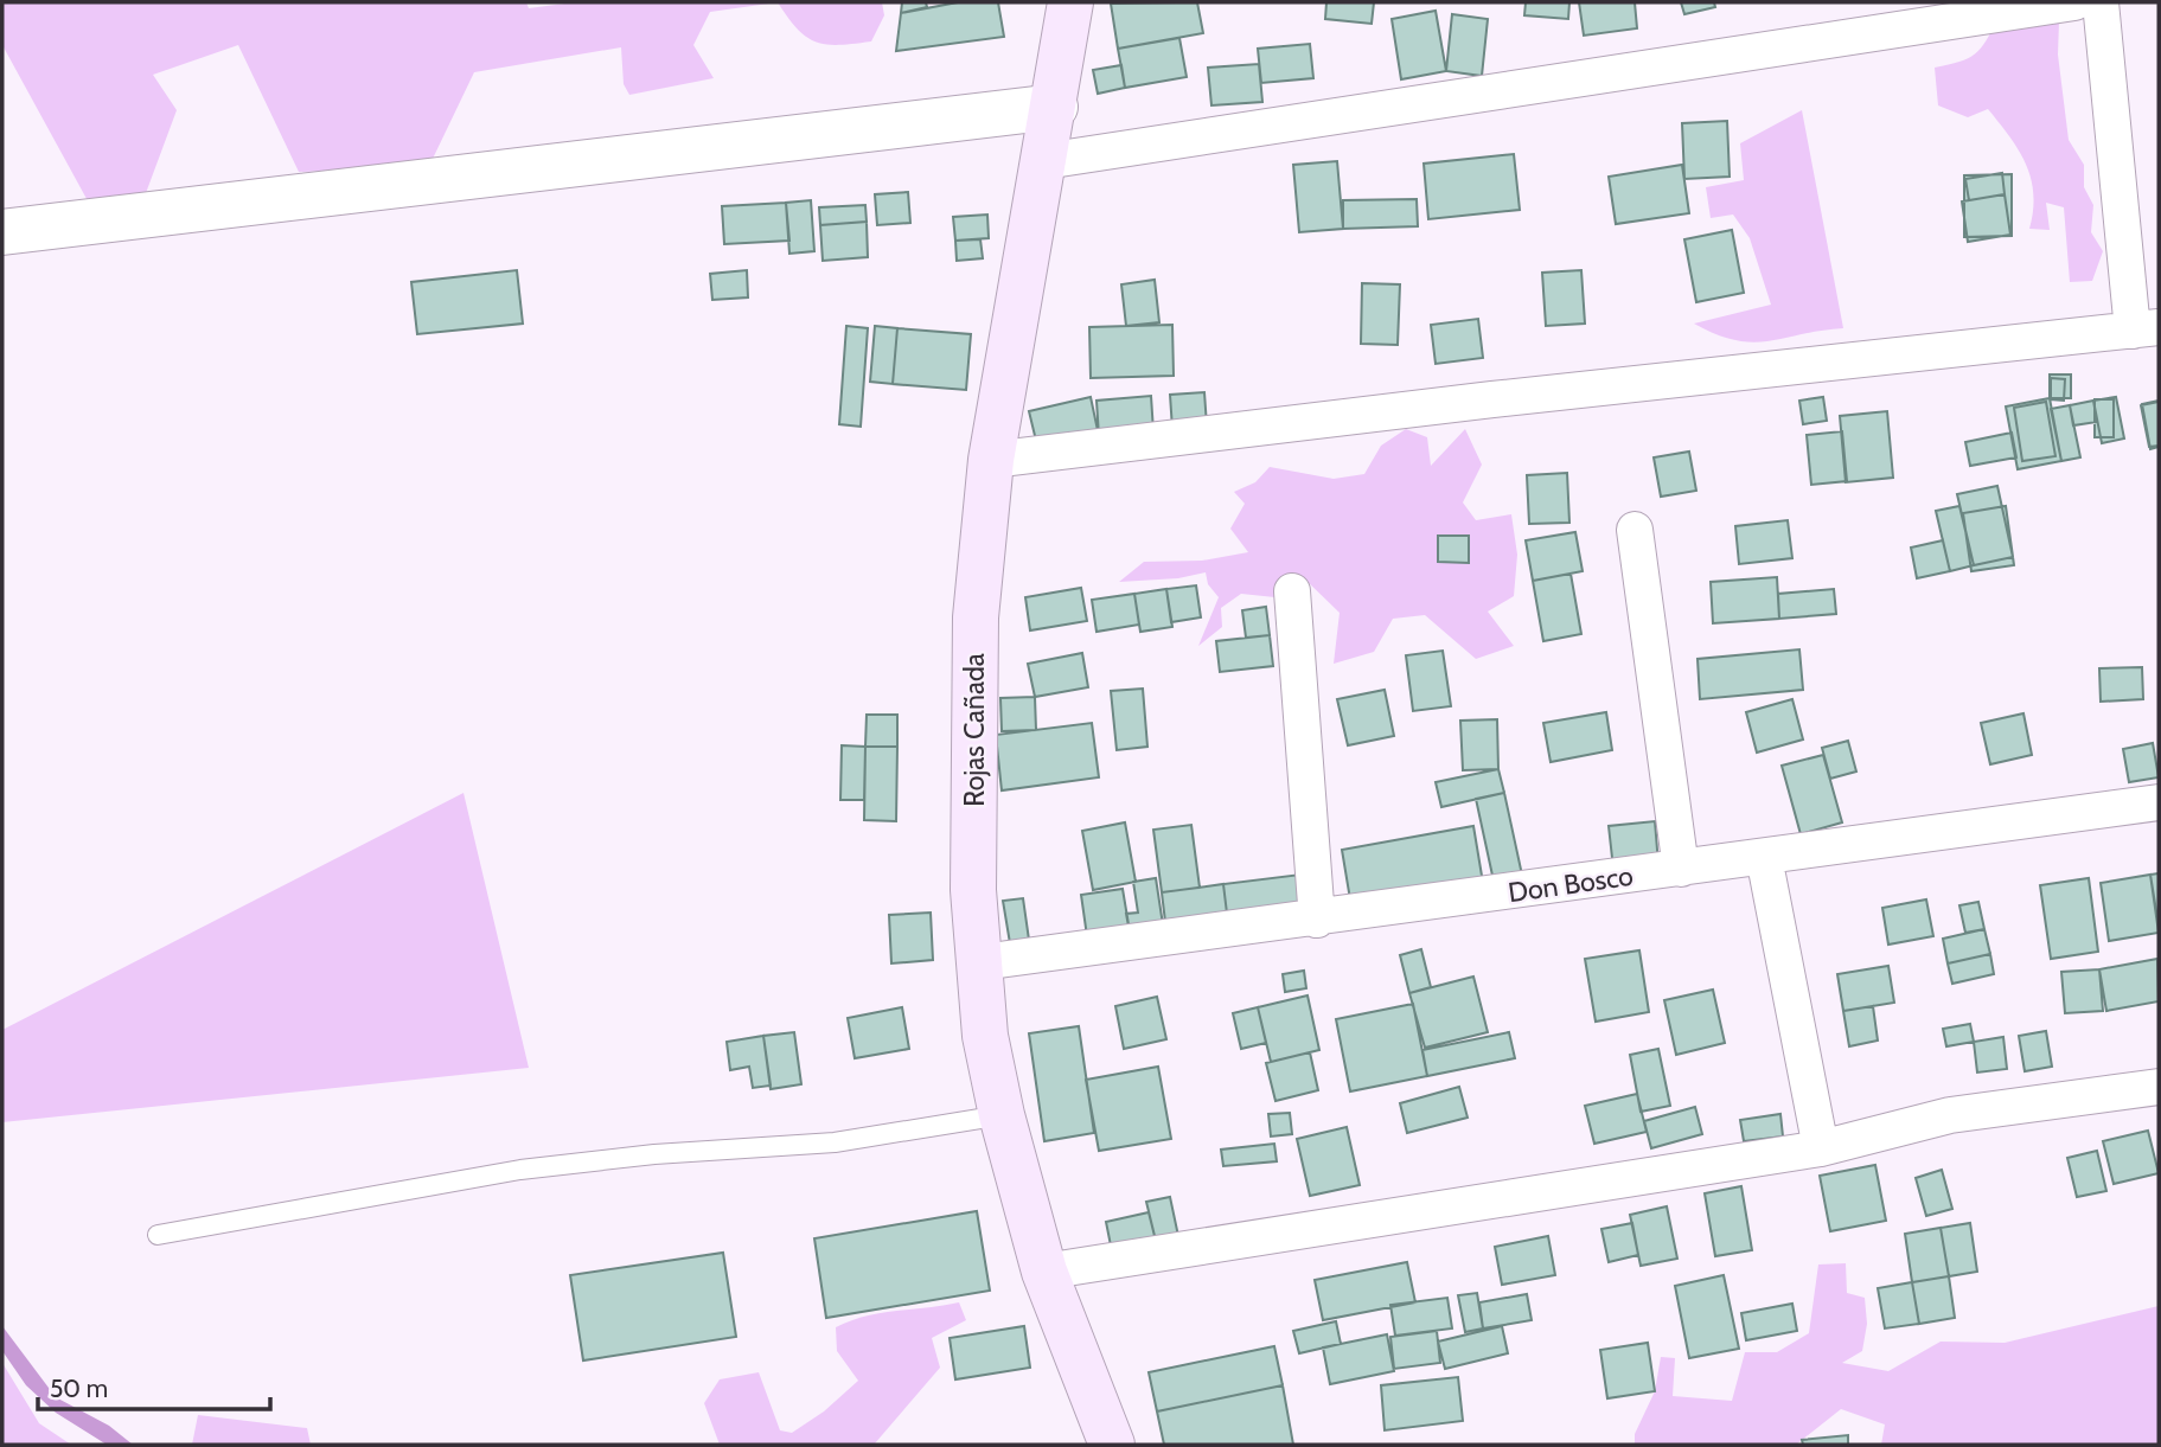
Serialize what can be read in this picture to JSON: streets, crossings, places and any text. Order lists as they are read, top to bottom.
{
  "streets": {
    "main road": ["Rojas Cañada"],
    "street": ["Don Bosco"]
  },
  "crossings": [
    ["Rojas Cañada", "Don Bosco"]
  ],
  "scale_bar": "50 m"
}
